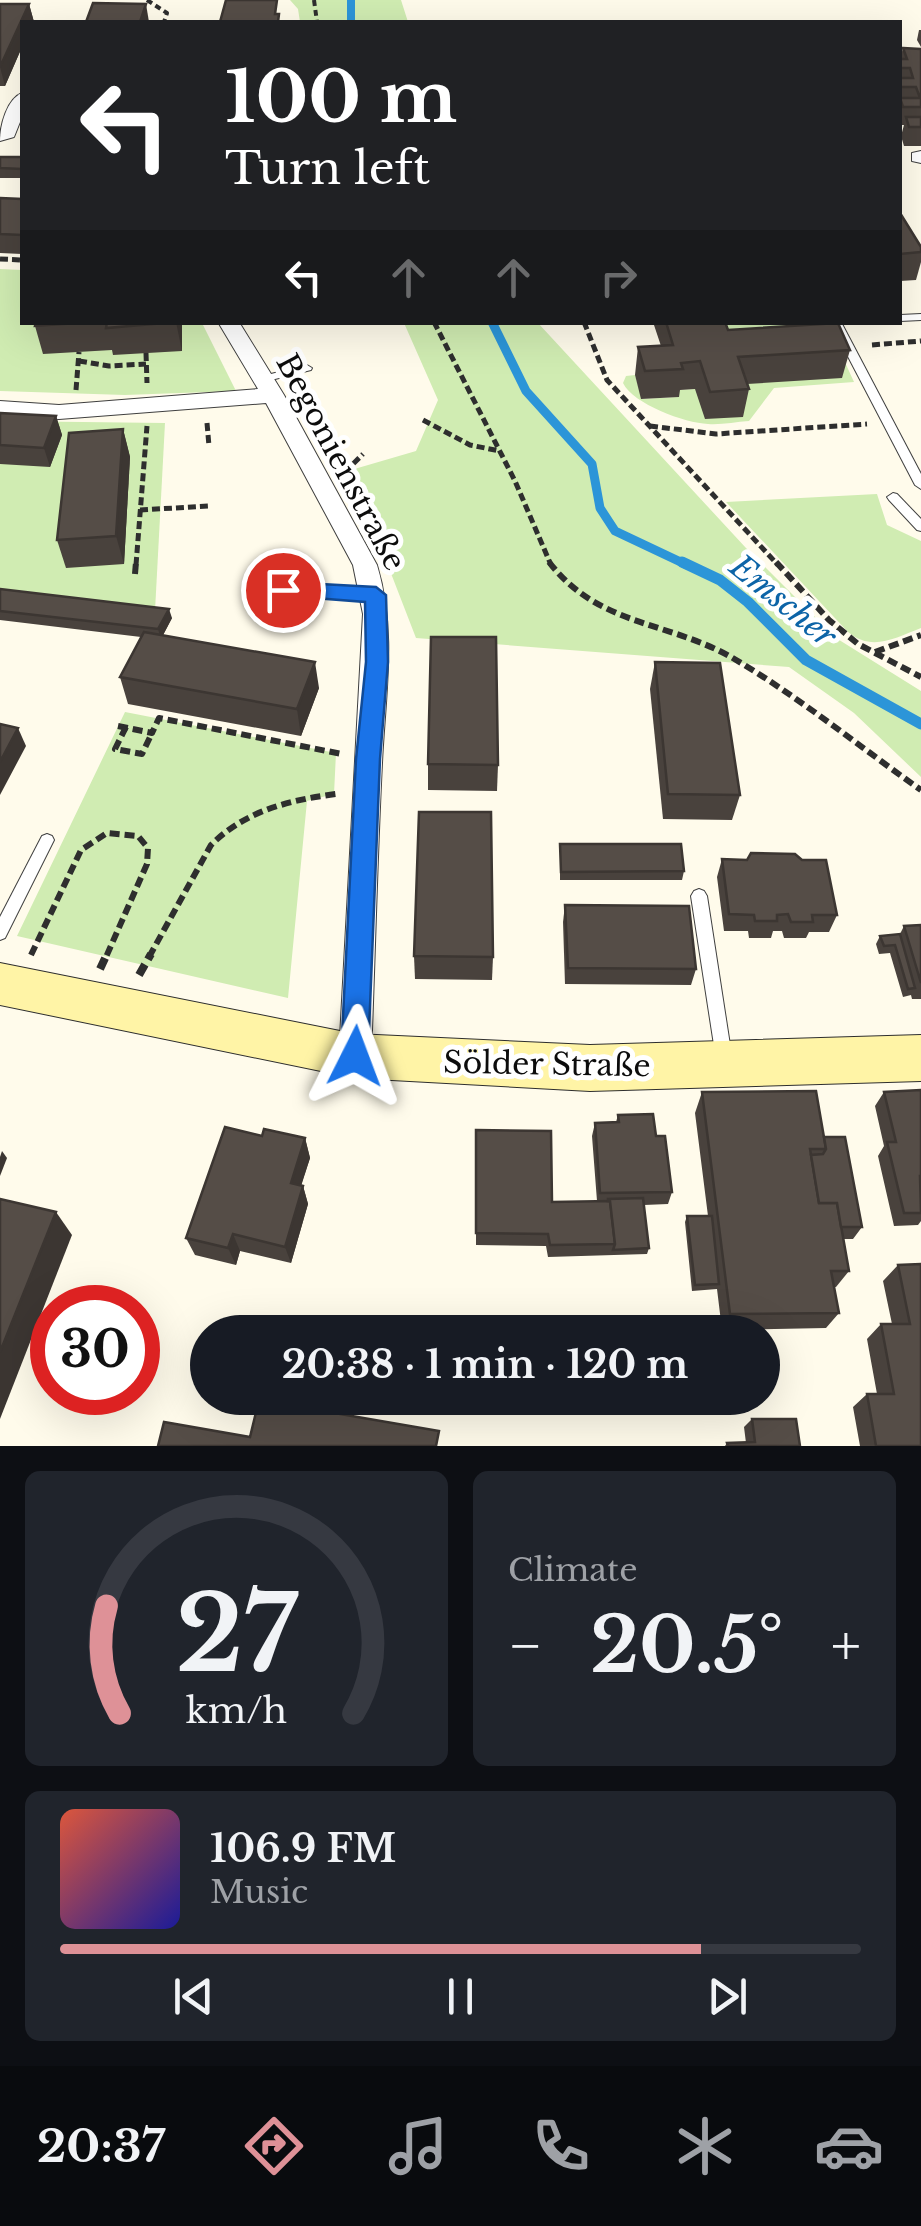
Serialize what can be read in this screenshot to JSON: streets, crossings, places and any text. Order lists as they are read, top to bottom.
{
  "streets": {
    "main road": ["Sölder Straße"],
    "street": ["Begonienstraße"]
  },
  "crossings": [
    ["Begonienstraße", "Sölder Straße"]
  ],
  "water": ["Emscher"],
  "page": {
    "turn": ["100 m", "Turn left"],
    "limit": "30",
    "trip": "20:38 · 1 min · 120 m",
    "tile": "Climate",
    "heat": ["−", "20.5°", "+"],
    "song": ["106.9 FM", "Music"],
    "tabs": "20:37",
    "gauge": ["27", "km/h"]
  }
}
